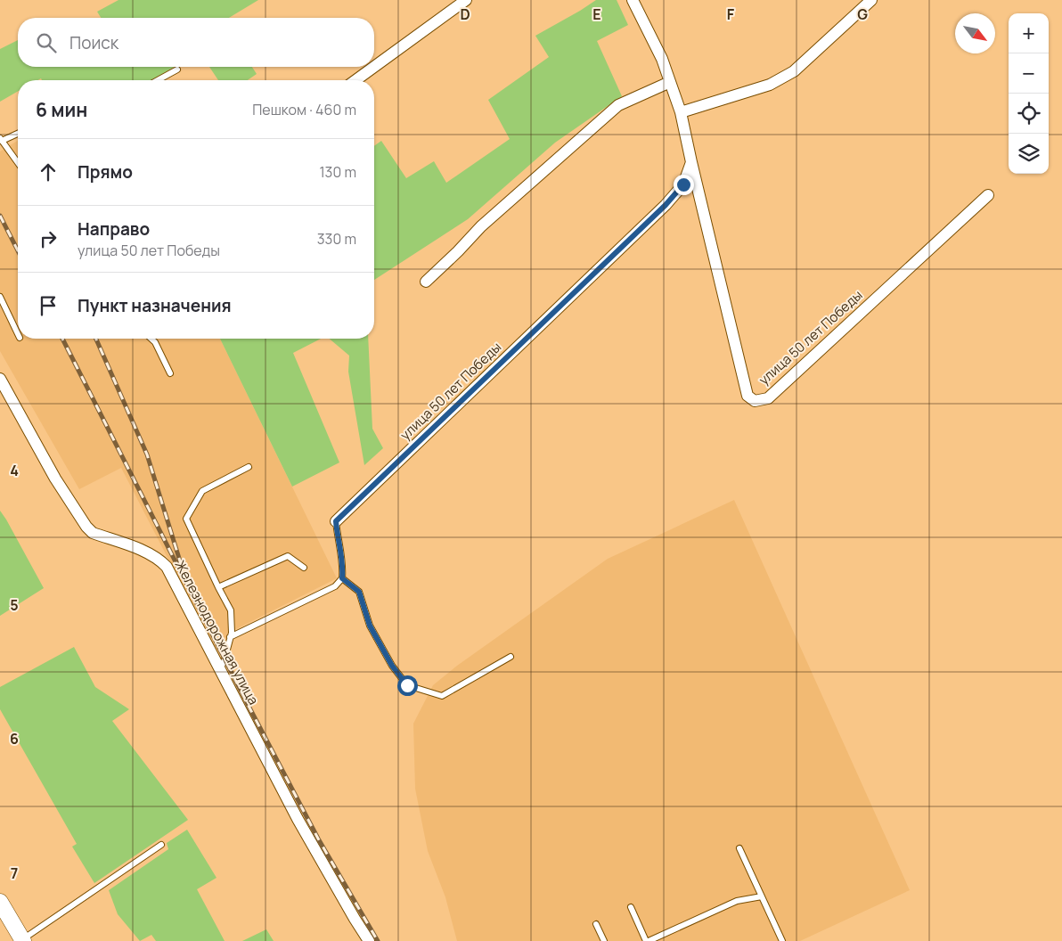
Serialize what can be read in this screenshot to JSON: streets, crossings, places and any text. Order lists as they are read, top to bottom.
{
  "streets": {
    "street": ["улица 50 лет Победы", "Железнодорожная улица"]
  },
  "north": "bottom right",
  "page": {
    "map_buttons": ["+", "−"],
    "search": "Поиск",
    "heading": ["6 мин", "Пешком · 460 m"],
    "list": [
      ["Прямо", "130 m"],
      ["Направо", "улица 50 лет Победы", "330 m"],
      "Пункт назначения"
    ]
  },
  "grid": {
    "columns": [
      "D",
      "E",
      "F",
      "G"
    ],
    "rows": [
      "4",
      "5",
      "6",
      "7"
    ]
  }
}
